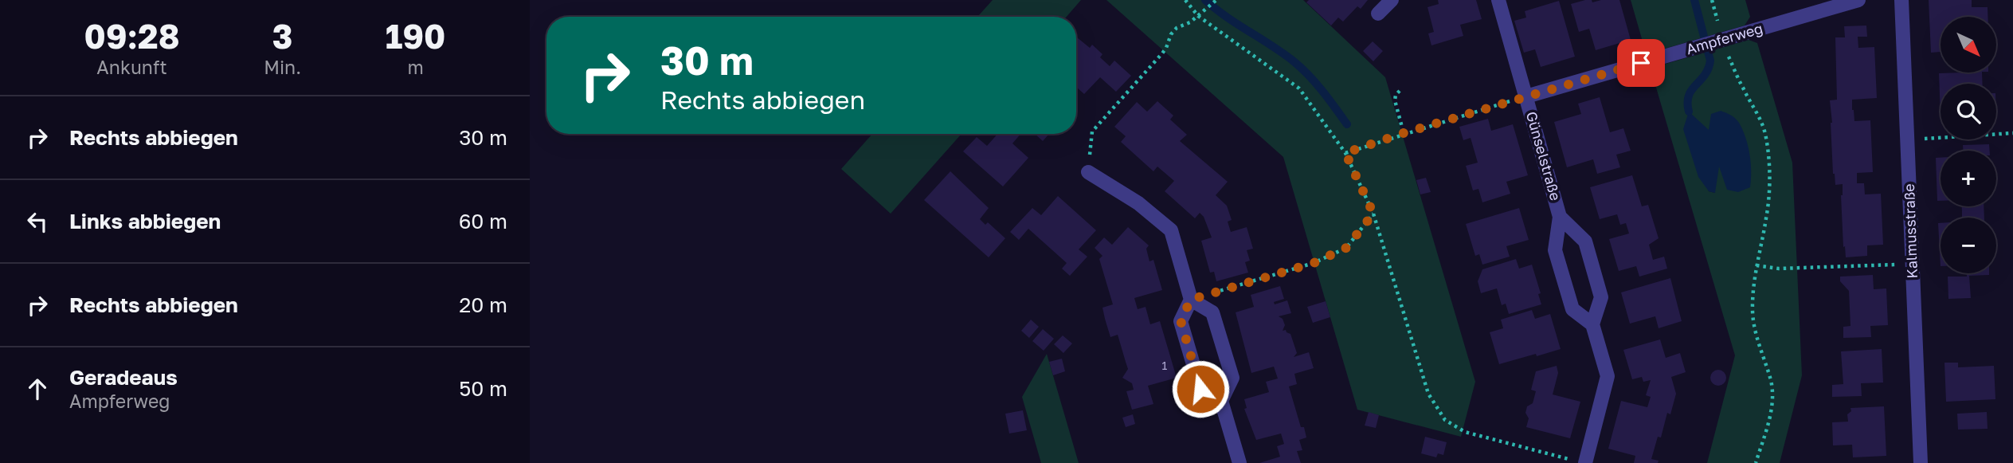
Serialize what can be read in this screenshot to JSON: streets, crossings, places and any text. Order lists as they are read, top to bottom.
{
  "streets": {
    "street": ["Ampferweg", "Günselstraße", "Kalmusstraße"]
  },
  "crossings": [
    ["Ampferweg", "Günselstraße"]
  ],
  "house_numbers": ["1"],
  "north": "bottom right",
  "page": {
    "eta": [
      "09:28",
      "Ankunft",
      "3",
      "Min.",
      "190",
      "m"
    ],
    "map_buttons": ["+", "−"],
    "turn": ["30 m", "Rechts abbiegen"],
    "list": [
      {
        "name": "Rechts abbiegen",
        "value": "30 m"
      },
      {
        "name": "Links abbiegen",
        "value": "60 m"
      },
      {
        "name": "Rechts abbiegen",
        "value": "20 m"
      },
      {
        "name": "Geradeaus",
        "note": "Ampferweg",
        "value": "50 m"
      }
    ]
  }
}
